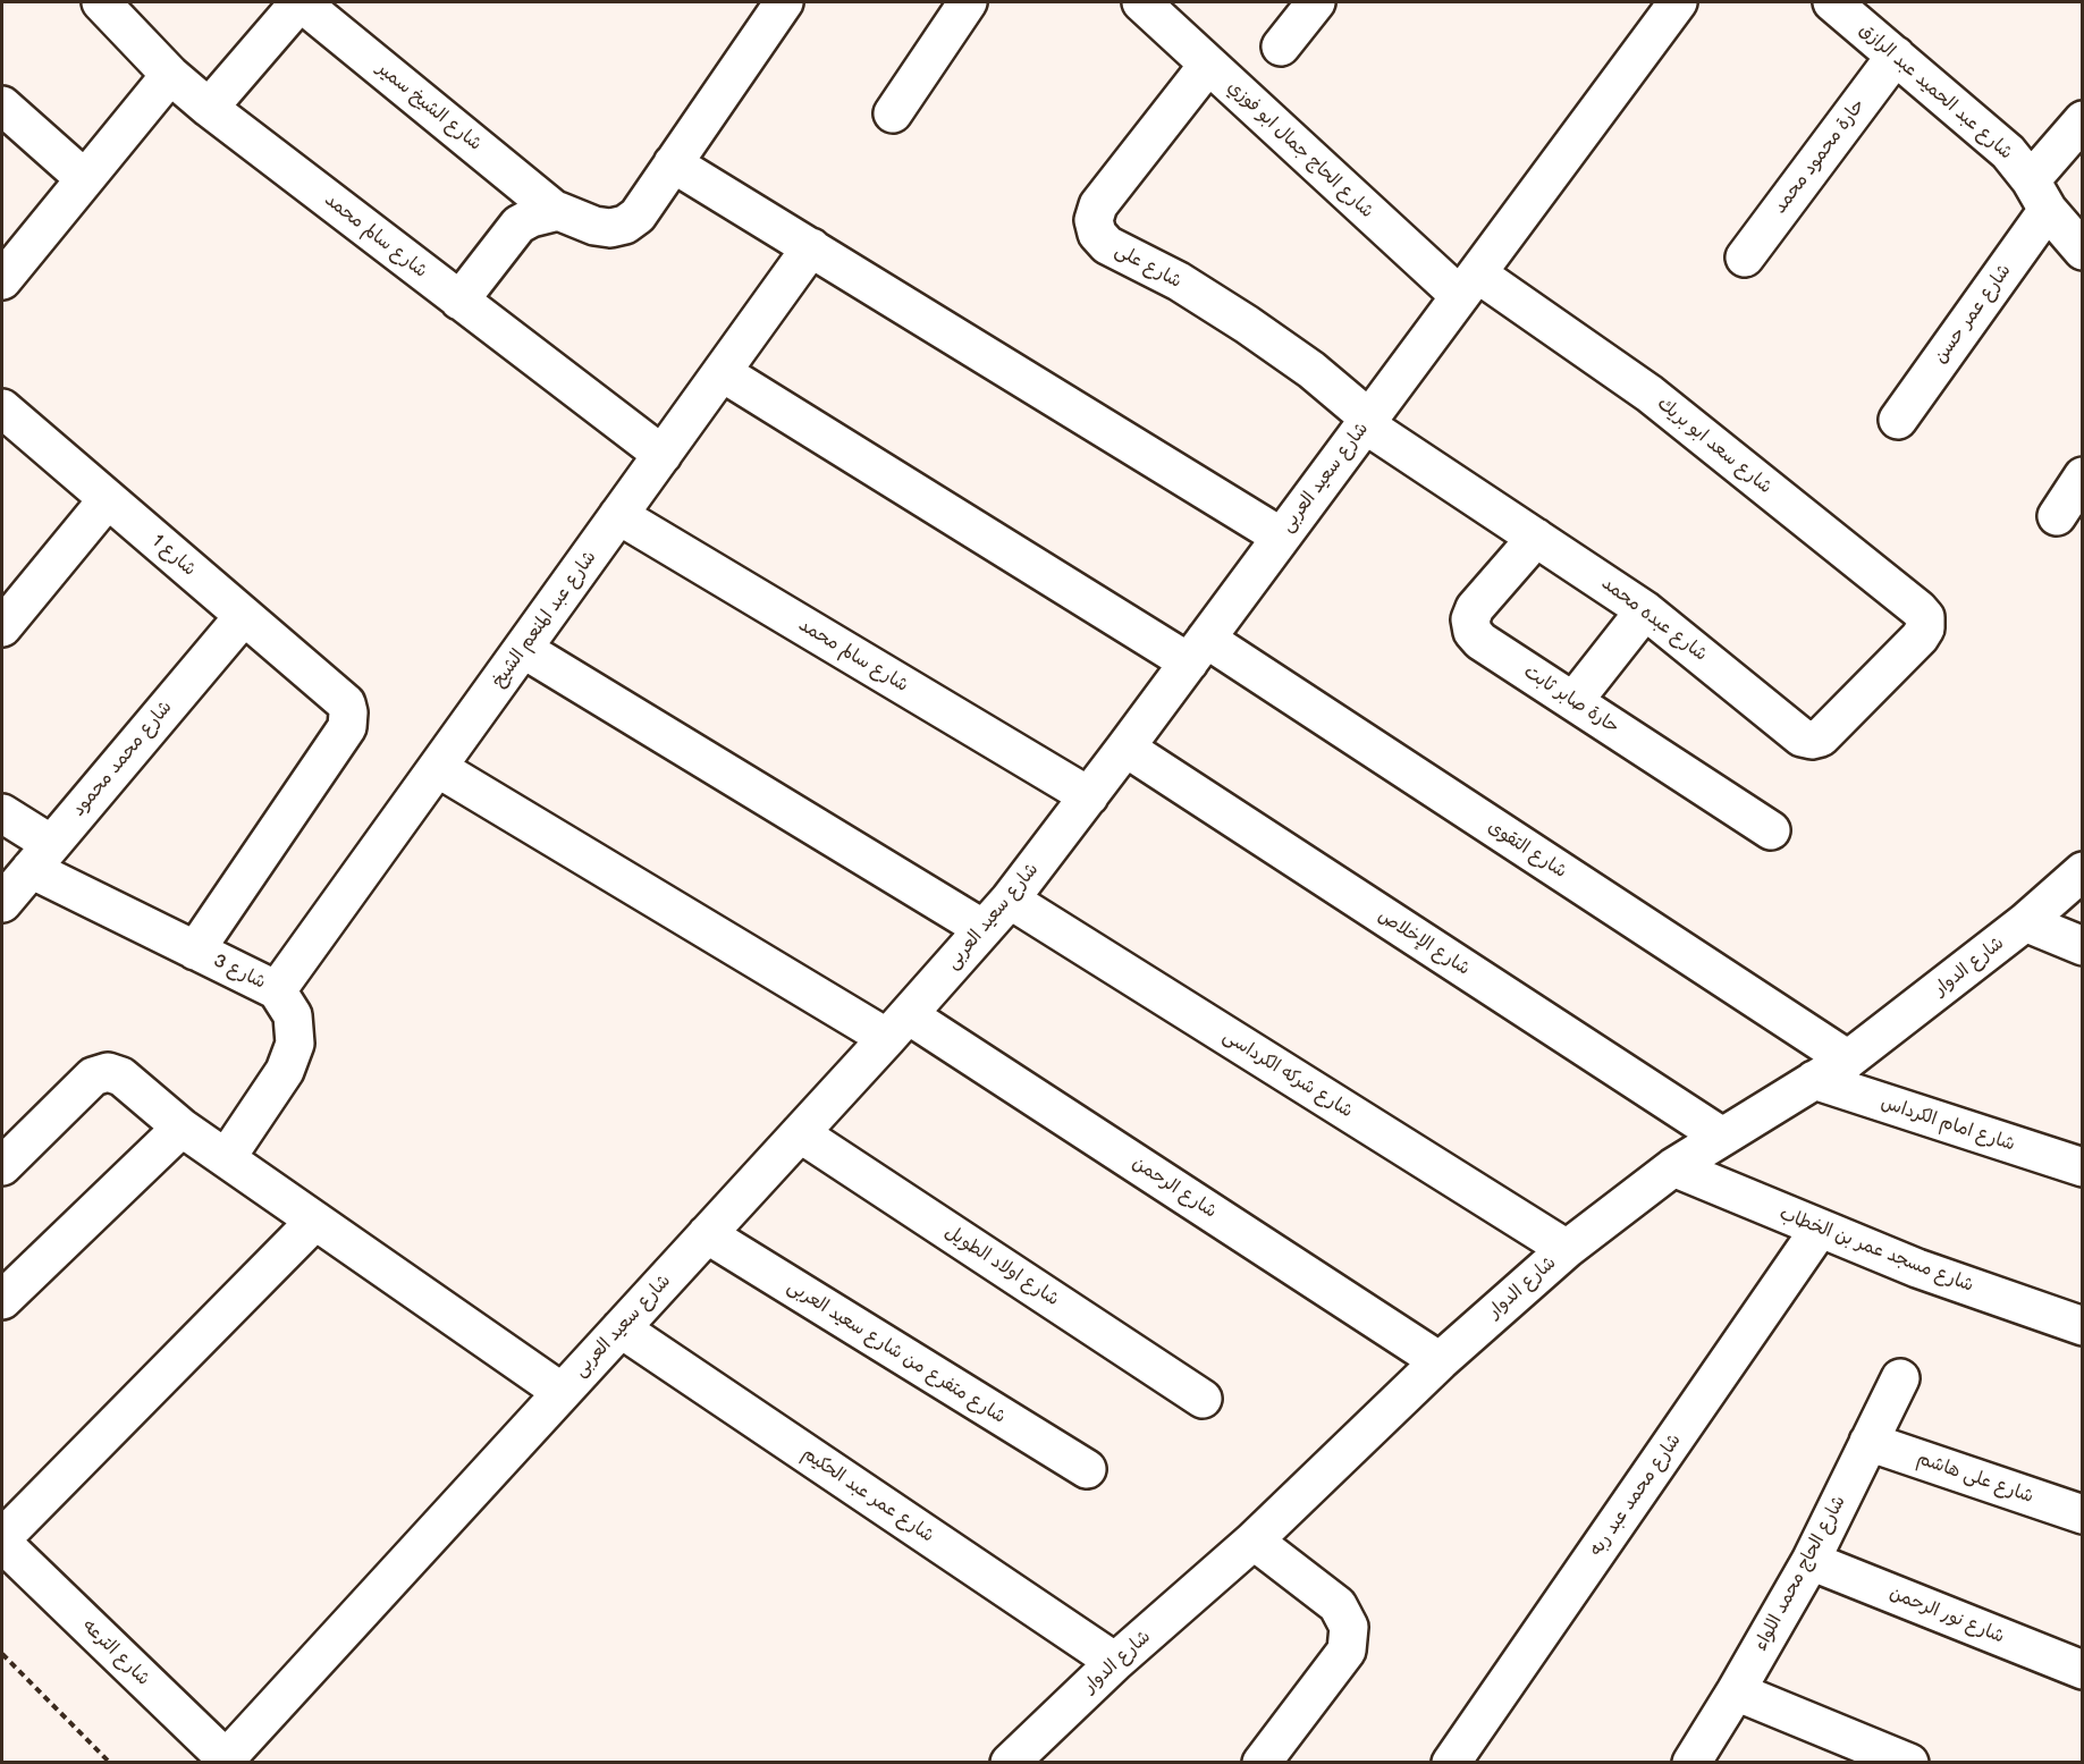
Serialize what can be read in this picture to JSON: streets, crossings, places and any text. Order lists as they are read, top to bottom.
{
  "streets": {
    "street": [
      "شارع عبد الحميد عبد الرازق",
      "شارع الشيخ سمير",
      "شارع الحاج جمال ابو فوزي",
      "حارة محمود محمد",
      "شارع سالم محمد",
      "شارع على",
      "شارع عمر حسن",
      "شارع سعد ابو بريك",
      "شارع سعيد العربى",
      "شارع 1",
      "شارع عبد المنعم الشيخ",
      "شارع عبده محمد",
      "حارة صابر ثابت",
      "شارع محمد محمود",
      "شارع التقوى",
      "شارع الإخلاص",
      "شارع الدوار",
      "شارع 3",
      "شارع شركه الكرداسى",
      "شارع امام الكرداس",
      "شارع الرحمن",
      "شارع مسجد عمر بن الخطاب",
      "شارع اولاد الطويل",
      "شارع متفرع من شارع سعيد العربى",
      "شارع على هاشم",
      "شارع عمر عبد الحكيم",
      "شارع محمد عبد ربه",
      "شارع الحاج محمد اللواء",
      "شارع نور الرحمن",
      "شارع الترعه"
    ]
  },
  "crossings": [
    ["شارع عبد الحميد عبد الرازق", "حارة محمود محمد"],
    ["شارع عبد الحميد عبد الرازق", "شارع عمر حسن"],
    ["شارع الحاج جمال ابو فوزي", "شارع على"],
    ["شارع الحاج جمال ابو فوزي", "شارع سعد ابو بريك"],
    ["شارع الحاج جمال ابو فوزي", "شارع سعيد العربى"],
    ["شارع سالم محمد", "شارع سعيد العربى"],
    ["شارع سالم محمد", "شارع عبد المنعم الشيخ"],
    ["شارع على", "شارع سعيد العربى"],
    ["شارع على", "شارع عبده محمد"],
    ["شارع سعد ابو بريك", "شارع سعيد العربى"],
    ["شارع سعد ابو بريك", "شارع عبده محمد"],
    ["شارع سعيد العربى", "شارع عبده محمد"],
    ["شارع سعيد العربى", "شارع التقوى"],
    ["شارع سعيد العربى", "شارع الإخلاص"],
    ["شارع سعيد العربى", "شارع شركه الكرداسى"],
    ["شارع سعيد العربى", "شارع الرحمن"],
    ["شارع سعيد العربى", "شارع اولاد الطويل"],
    ["شارع سعيد العربى", "شارع متفرع من شارع سعيد العربى"],
    ["شارع سعيد العربى", "شارع عمر عبد الحكيم"],
    ["شارع سعيد العربى", "شارع الترعه"],
    ["شارع 1", "شارع محمد محمود"],
    ["شارع 1", "شارع 3"],
    ["شارع عبد المنعم الشيخ", "شارع التقوى"],
    ["شارع عبد المنعم الشيخ", "شارع 3"],
    ["شارع عبد المنعم الشيخ", "شارع الرحمن"],
    ["شارع عبده محمد", "حارة صابر ثابت"],
    ["شارع محمد محمود", "شارع 3"],
    ["شارع التقوى", "شارع الدوار"],
    ["شارع الإخلاص", "شارع الدوار"],
    ["شارع الدوار", "شارع شركه الكرداسى"],
    ["شارع الدوار", "شارع امام الكرداس"],
    ["شارع الدوار", "شارع الرحمن"],
    ["شارع الدوار", "شارع مسجد عمر بن الخطاب"],
    ["شارع الدوار", "شارع عمر عبد الحكيم"],
    ["شارع مسجد عمر بن الخطاب", "شارع محمد عبد ربه"],
    ["شارع على هاشم", "شارع الحاج محمد اللواء"],
    ["شارع الحاج محمد اللواء", "شارع نور الرحمن"]
  ]
}
